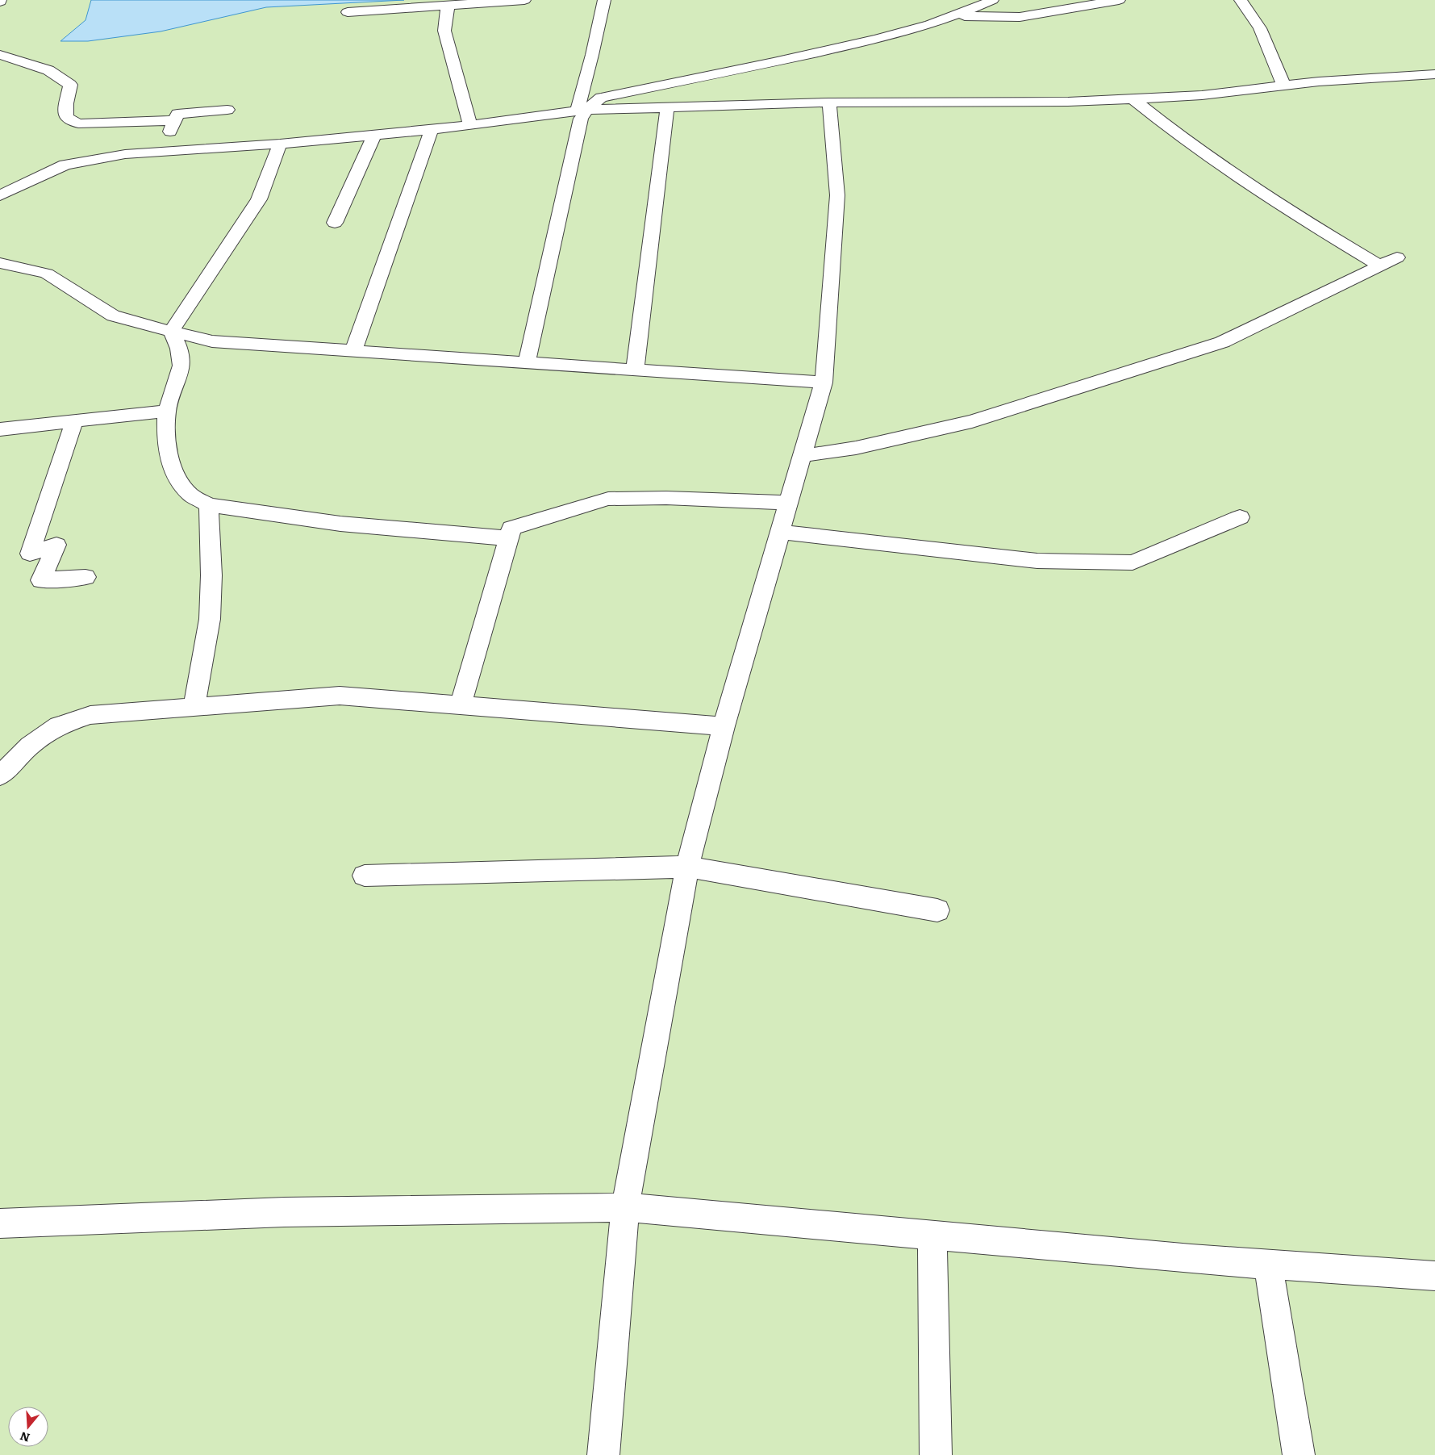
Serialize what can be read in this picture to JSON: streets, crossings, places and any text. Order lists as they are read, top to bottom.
{
  "north": "bottom"
}
